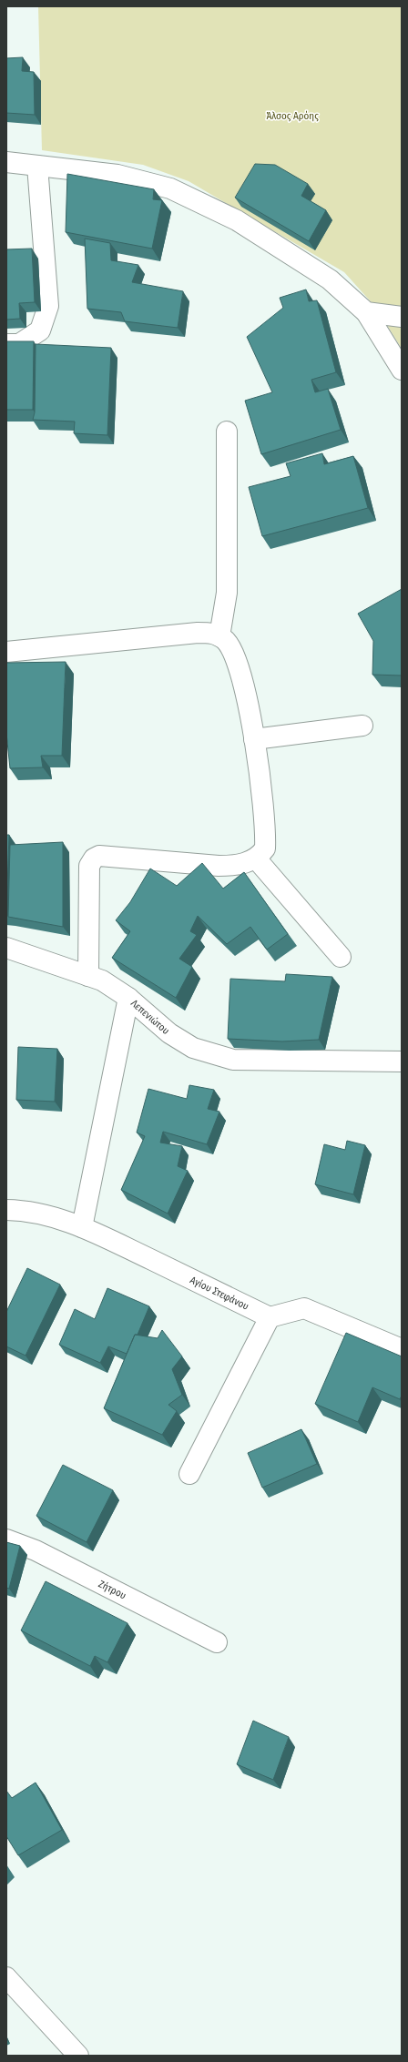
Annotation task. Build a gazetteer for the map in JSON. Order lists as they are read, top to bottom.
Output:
{
  "streets": {
    "street": ["Λεπενιώτου", "Αγίου Στεφάνου", "Ζήτρου"]
  },
  "crossings": [
    ["Λεπενιώτου", "Αγίου Στεφάνου"]
  ],
  "parks": ["Άλσος Αρόης"]
}
